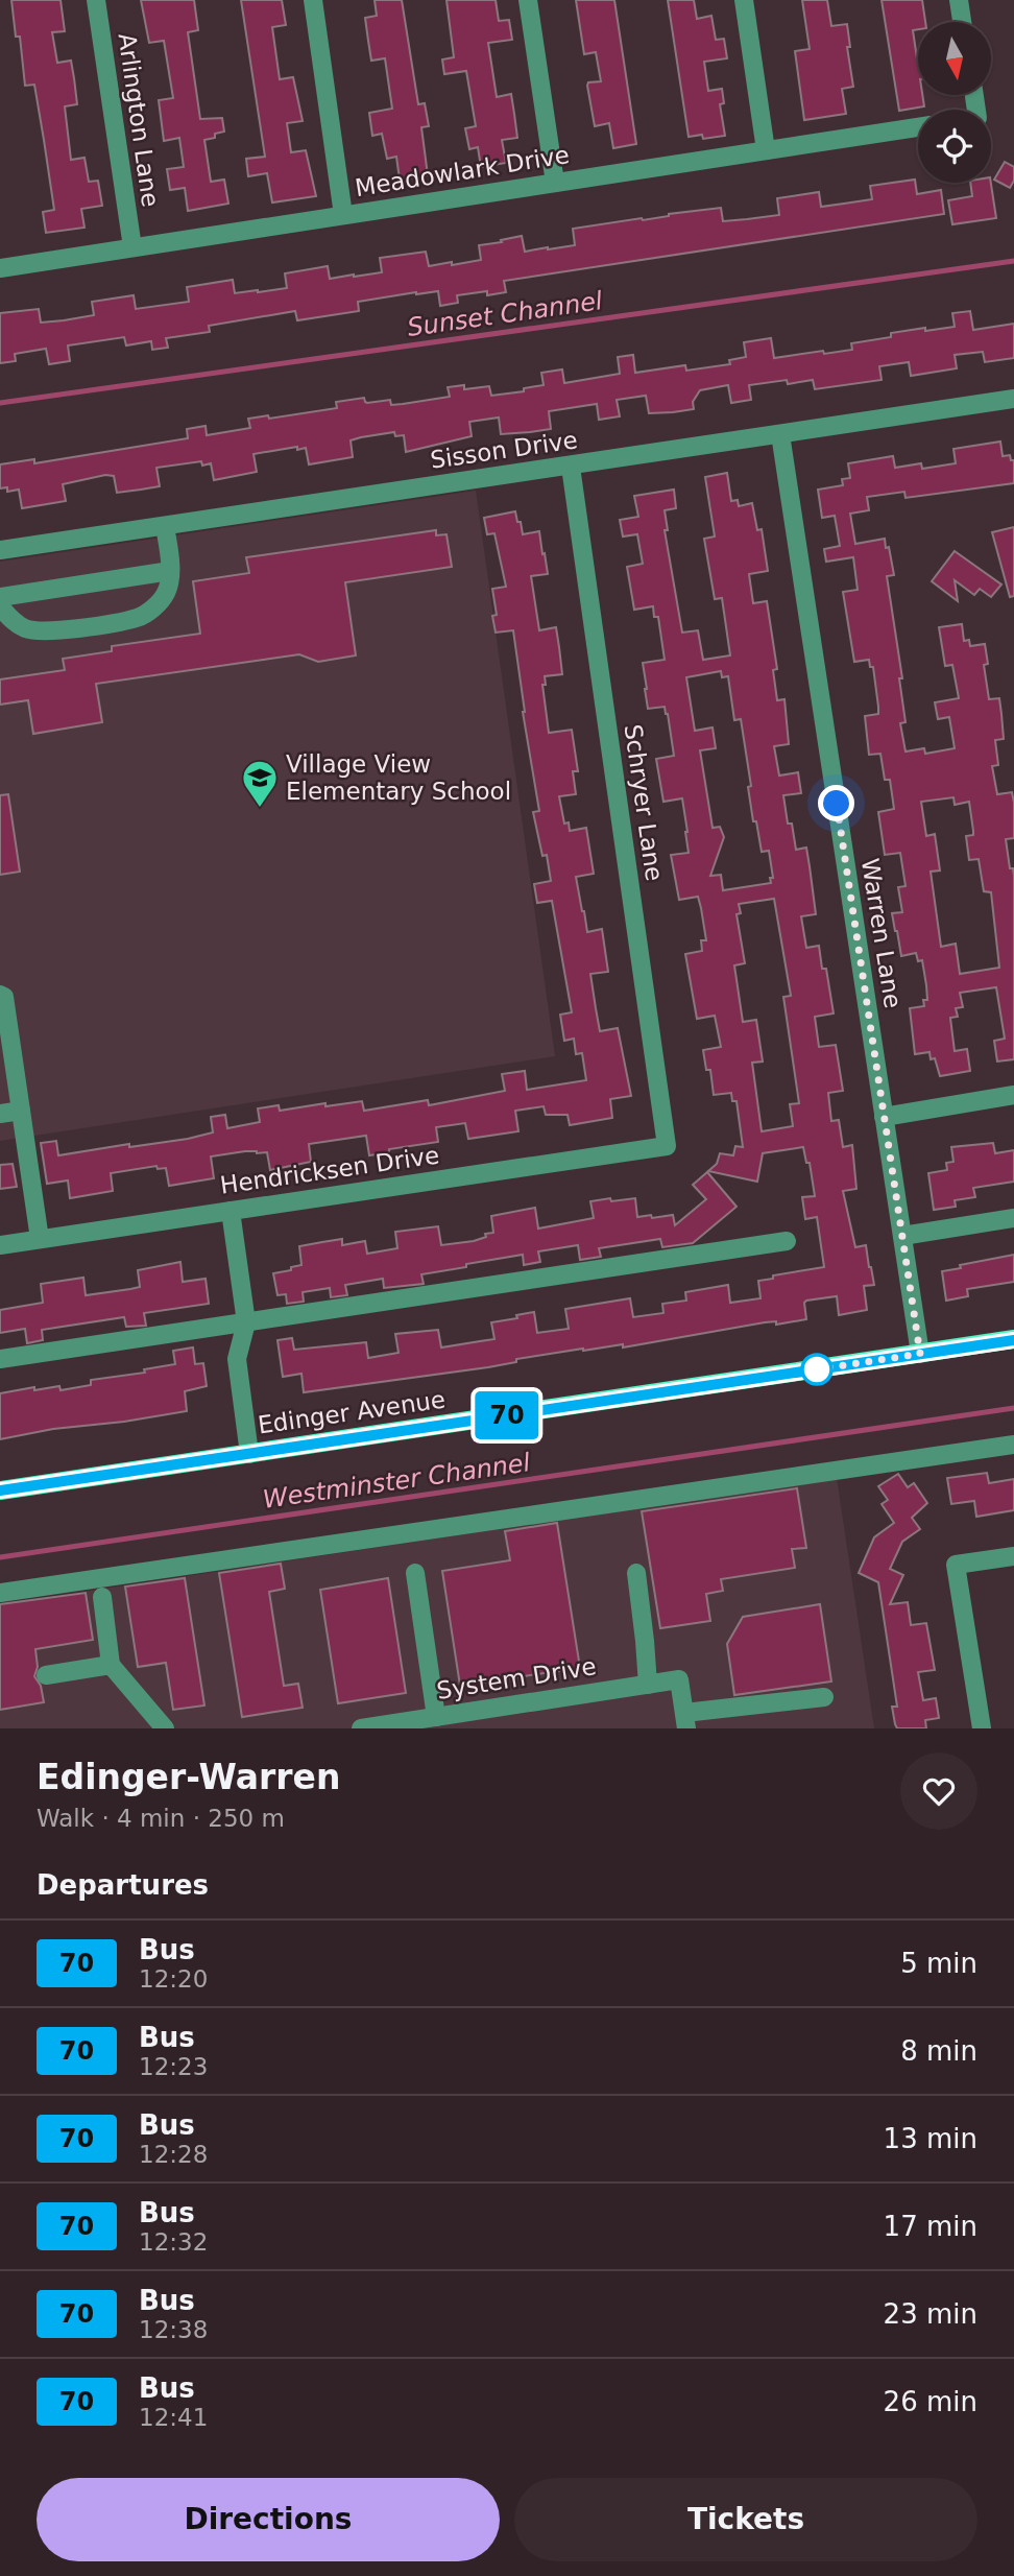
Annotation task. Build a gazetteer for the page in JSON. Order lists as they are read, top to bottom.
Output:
{
  "streets": {
    "main road": ["Edinger Avenue"],
    "street": [
      "Arlington Lane",
      "Meadowlark Drive",
      "Sisson Drive",
      "Schryer Lane",
      "Warren Lane",
      "Hendricksen Drive",
      "System Drive"
    ]
  },
  "crossings": [
    ["Arlington Lane", "Meadowlark Drive"],
    ["Sisson Drive", "Schryer Lane"],
    ["Sisson Drive", "Warren Lane"],
    ["Schryer Lane", "Hendricksen Drive"],
    ["Warren Lane", "Edinger Avenue"]
  ],
  "water": ["Sunset Channel", "Westminster Channel"],
  "places": {
    "school or university": ["Village View Elementary School"]
  },
  "lines": ["bus line 70"],
  "north": "bottom",
  "page": {
    "on_map": "70",
    "heading": [
      ["Edinger-Warren", "Walk · 4 min · 250 m"],
      "Departures"
    ],
    "list": [
      {
        "mark": "70",
        "name": "Bus",
        "note": "12:20",
        "value": "5 min"
      },
      {
        "mark": "70",
        "name": "Bus",
        "note": "12:23",
        "value": "8 min"
      },
      {
        "mark": "70",
        "name": "Bus",
        "note": "12:28",
        "value": "13 min"
      },
      {
        "mark": "70",
        "name": "Bus",
        "note": "12:32",
        "value": "17 min"
      },
      {
        "mark": "70",
        "name": "Bus",
        "note": "12:38",
        "value": "23 min"
      },
      {
        "mark": "70",
        "name": "Bus",
        "note": "12:41",
        "value": "26 min"
      }
    ],
    "buttons": ["Directions", "Tickets"]
  }
}
